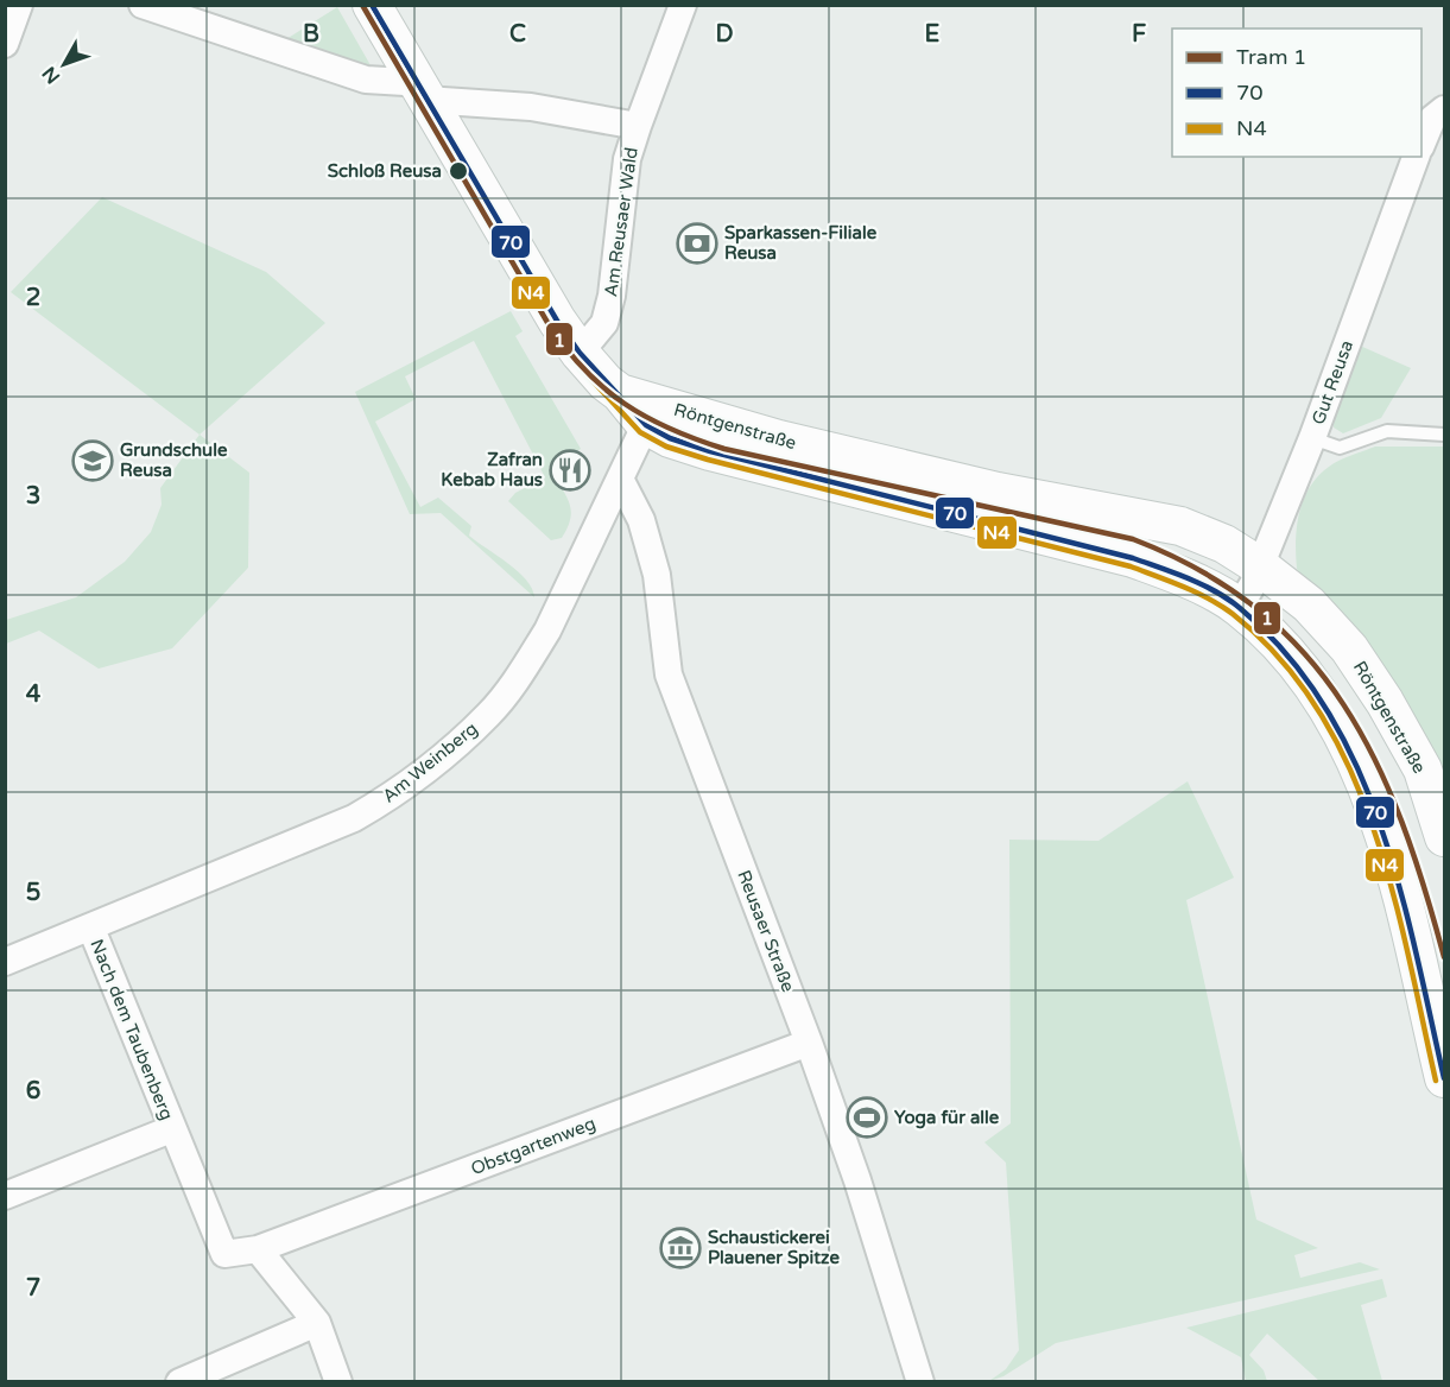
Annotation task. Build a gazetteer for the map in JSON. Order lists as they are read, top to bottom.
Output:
{
  "streets": {
    "street": [
      "Am Reusaer Wald",
      "Gut Reusa",
      "Röntgenstraße",
      "Am Weinberg",
      "Reusaer Straße",
      "Nach dem Taubenberg",
      "Obstgartenweg"
    ]
  },
  "crossings": [
    ["Gut Reusa", "Röntgenstraße"],
    ["Röntgenstraße", "Am Weinberg"],
    ["Am Weinberg", "Reusaer Straße"],
    ["Am Weinberg", "Nach dem Taubenberg"],
    ["Reusaer Straße", "Obstgartenweg"],
    ["Nach dem Taubenberg", "Obstgartenweg"]
  ],
  "places": {
    "other": ["Schloß Reusa"],
    "bank": ["Sparkassen-Filiale Reusa"],
    "school or university": ["Grundschule Reusa"],
    "restaurant": ["Zafran Kebab Haus"],
    "sports": ["Yoga für alle"],
    "museum": ["Schaustickerei Plauener Spitze"]
  },
  "lines": ["tram line 1", "transit line 70", "transit line N4"],
  "legend": ["Tram 1", "70", "N4"],
  "north": "bottom left",
  "grid": {
    "columns": [
      "B",
      "C",
      "D",
      "E",
      "F"
    ],
    "rows": [
      "2",
      "3",
      "4",
      "5",
      "6",
      "7"
    ]
  }
}
